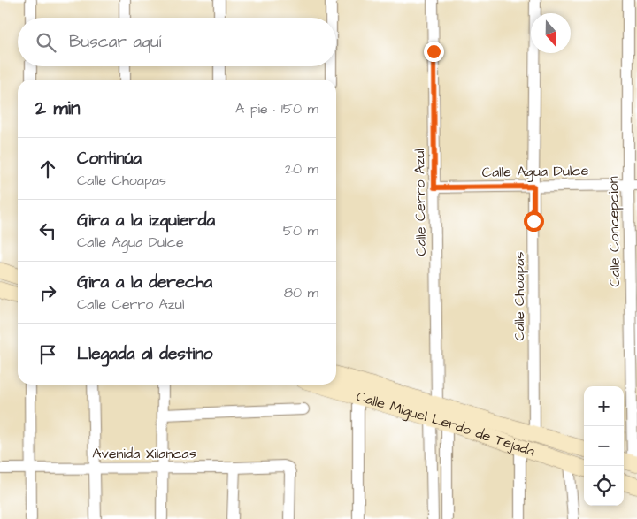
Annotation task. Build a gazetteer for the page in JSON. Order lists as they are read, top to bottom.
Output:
{
  "streets": {
    "street": [
      "Calle Agua Dulce",
      "Calle Cerro Azul",
      "Calle Concepción",
      "Calle Choapas",
      "Calle Miguel Lerdo de Tejada",
      "Avenida Xilancas"
    ]
  },
  "crossings": [
    ["Calle Agua Dulce", "Calle Cerro Azul"],
    ["Calle Agua Dulce", "Calle Concepción"],
    ["Calle Agua Dulce", "Calle Choapas"],
    ["Calle Cerro Azul", "Calle Miguel Lerdo de Tejada"],
    ["Calle Choapas", "Calle Miguel Lerdo de Tejada"]
  ],
  "north": "bottom",
  "page": {
    "search": "Buscar aquí",
    "heading": ["2 min", "A pie · 150 m"],
    "list": [
      ["Continúa", "Calle Choapas", "20 m"],
      ["Gira a la izquierda", "Calle Agua Dulce", "50 m"],
      ["Gira a la derecha", "Calle Cerro Azul", "80 m"],
      "Llegada al destino"
    ],
    "map_buttons": ["+", "−"]
  }
}
